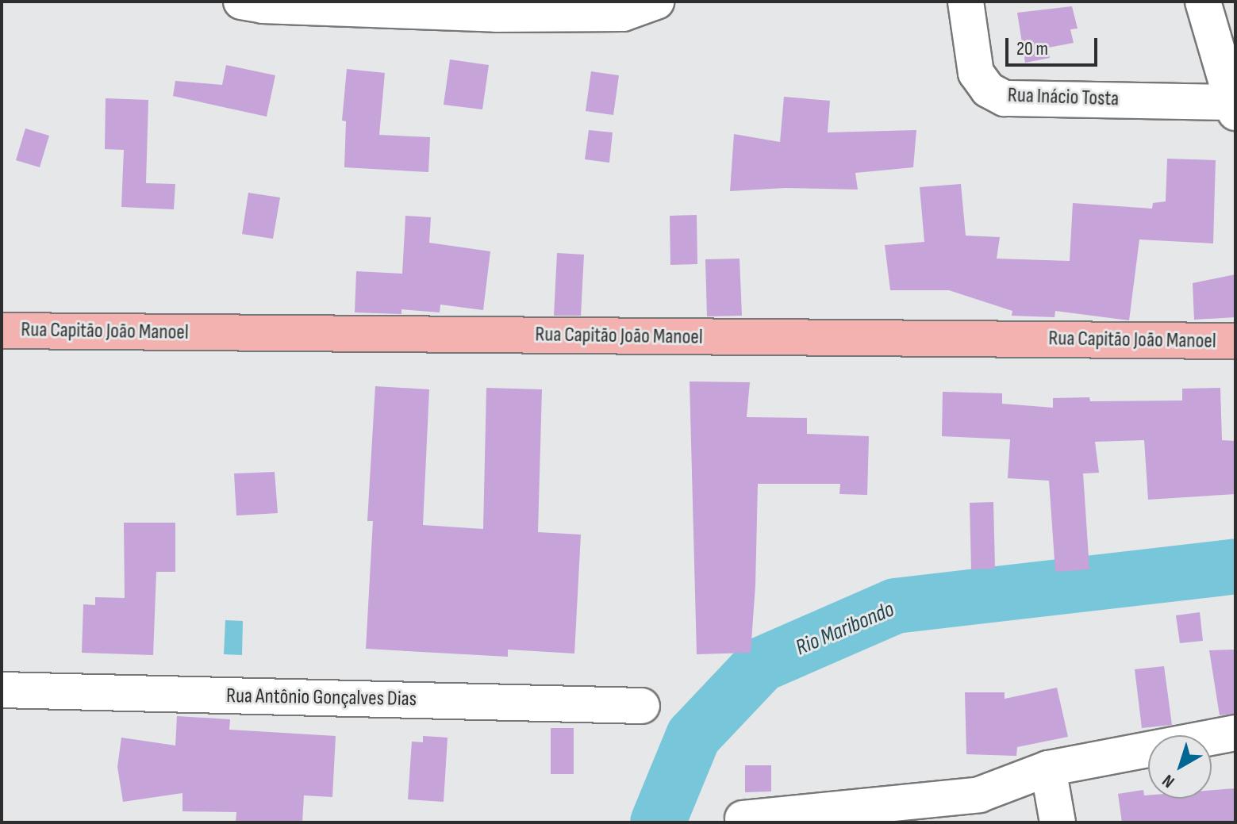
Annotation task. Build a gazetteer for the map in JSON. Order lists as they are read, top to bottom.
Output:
{
  "streets": {
    "main road": ["Rua Capitão João Manoel"],
    "street": ["Rua Inácio Tosta", "Rua Antônio Gonçalves Dias"]
  },
  "water": ["Rio Maribondo"],
  "scale_bar": "20 m",
  "north": "bottom left"
}
